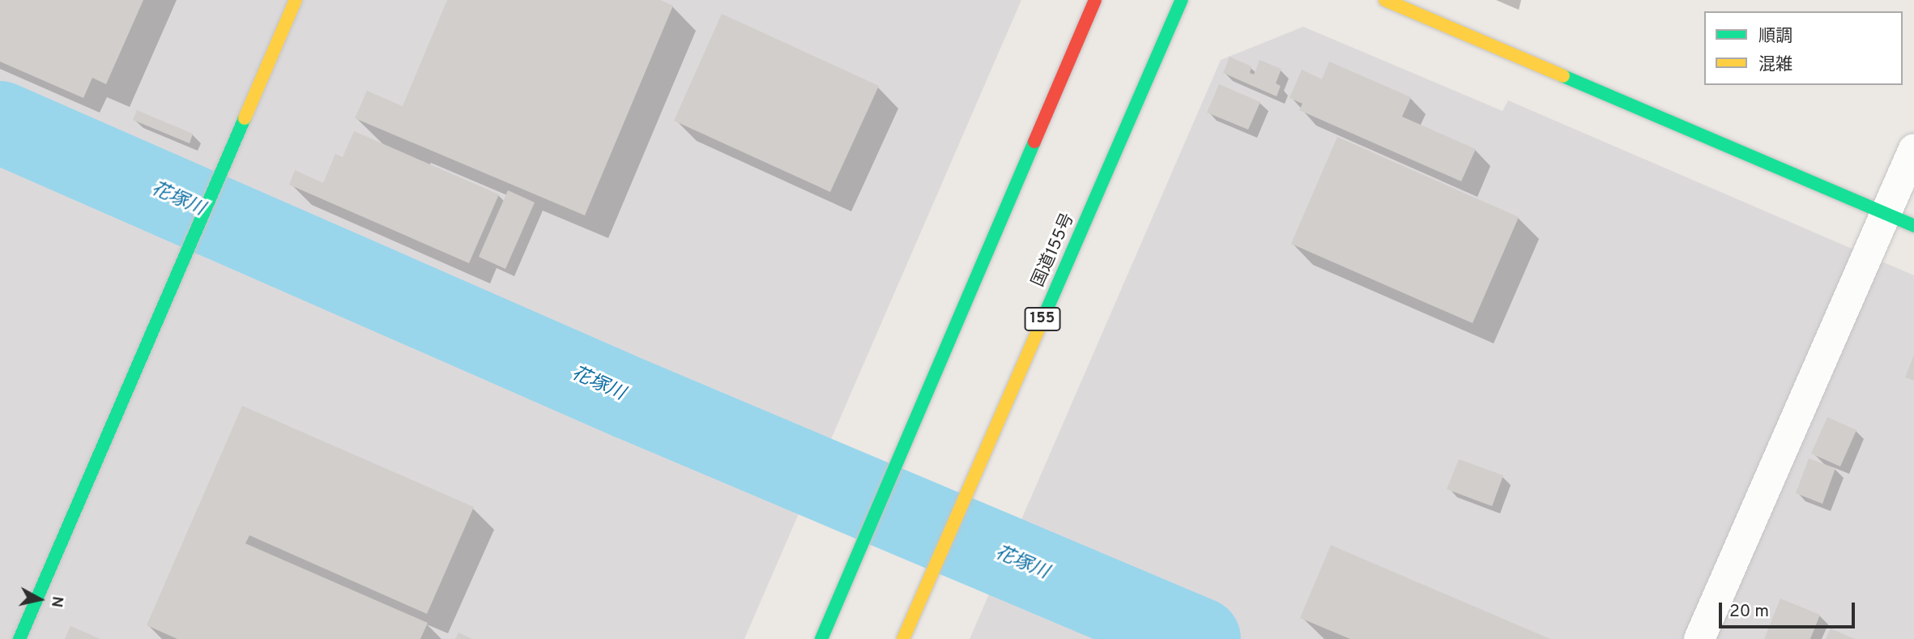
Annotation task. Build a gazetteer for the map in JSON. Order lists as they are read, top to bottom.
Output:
{
  "streets": {
    "main road": ["国道155号", "155"]
  },
  "water": ["花塚川"],
  "legend": ["順調", "混雑"],
  "scale_bar": "20 m",
  "north": "right"
}
